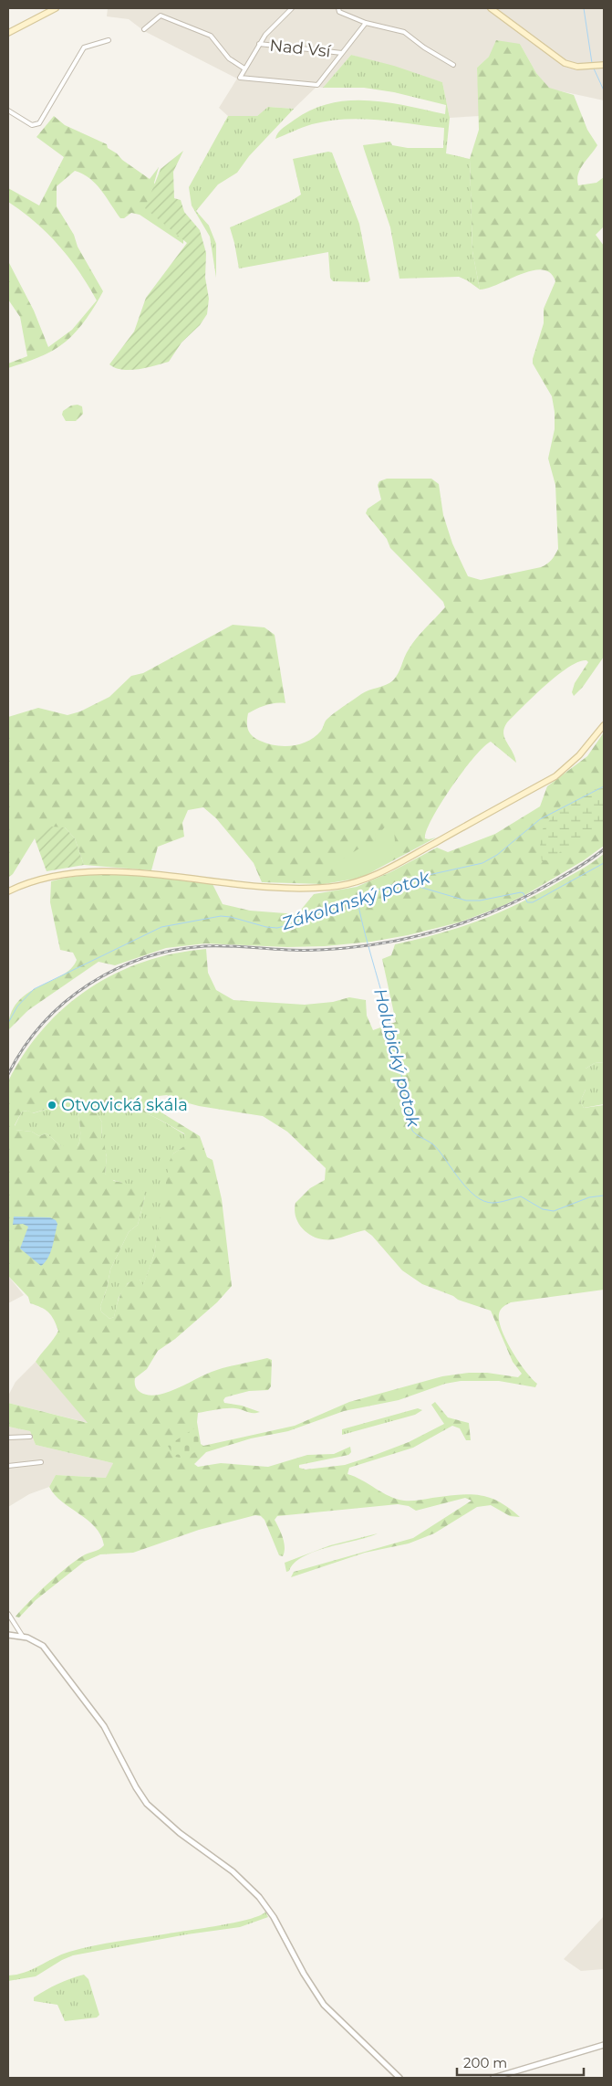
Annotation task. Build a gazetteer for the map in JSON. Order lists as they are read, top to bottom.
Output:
{
  "streets": {
    "street": ["Nad Vsí"]
  },
  "water": ["Zákolanský potok", "Holubický potok"],
  "places": ["Otvovická skála"],
  "scale_bar": "200 m"
}
